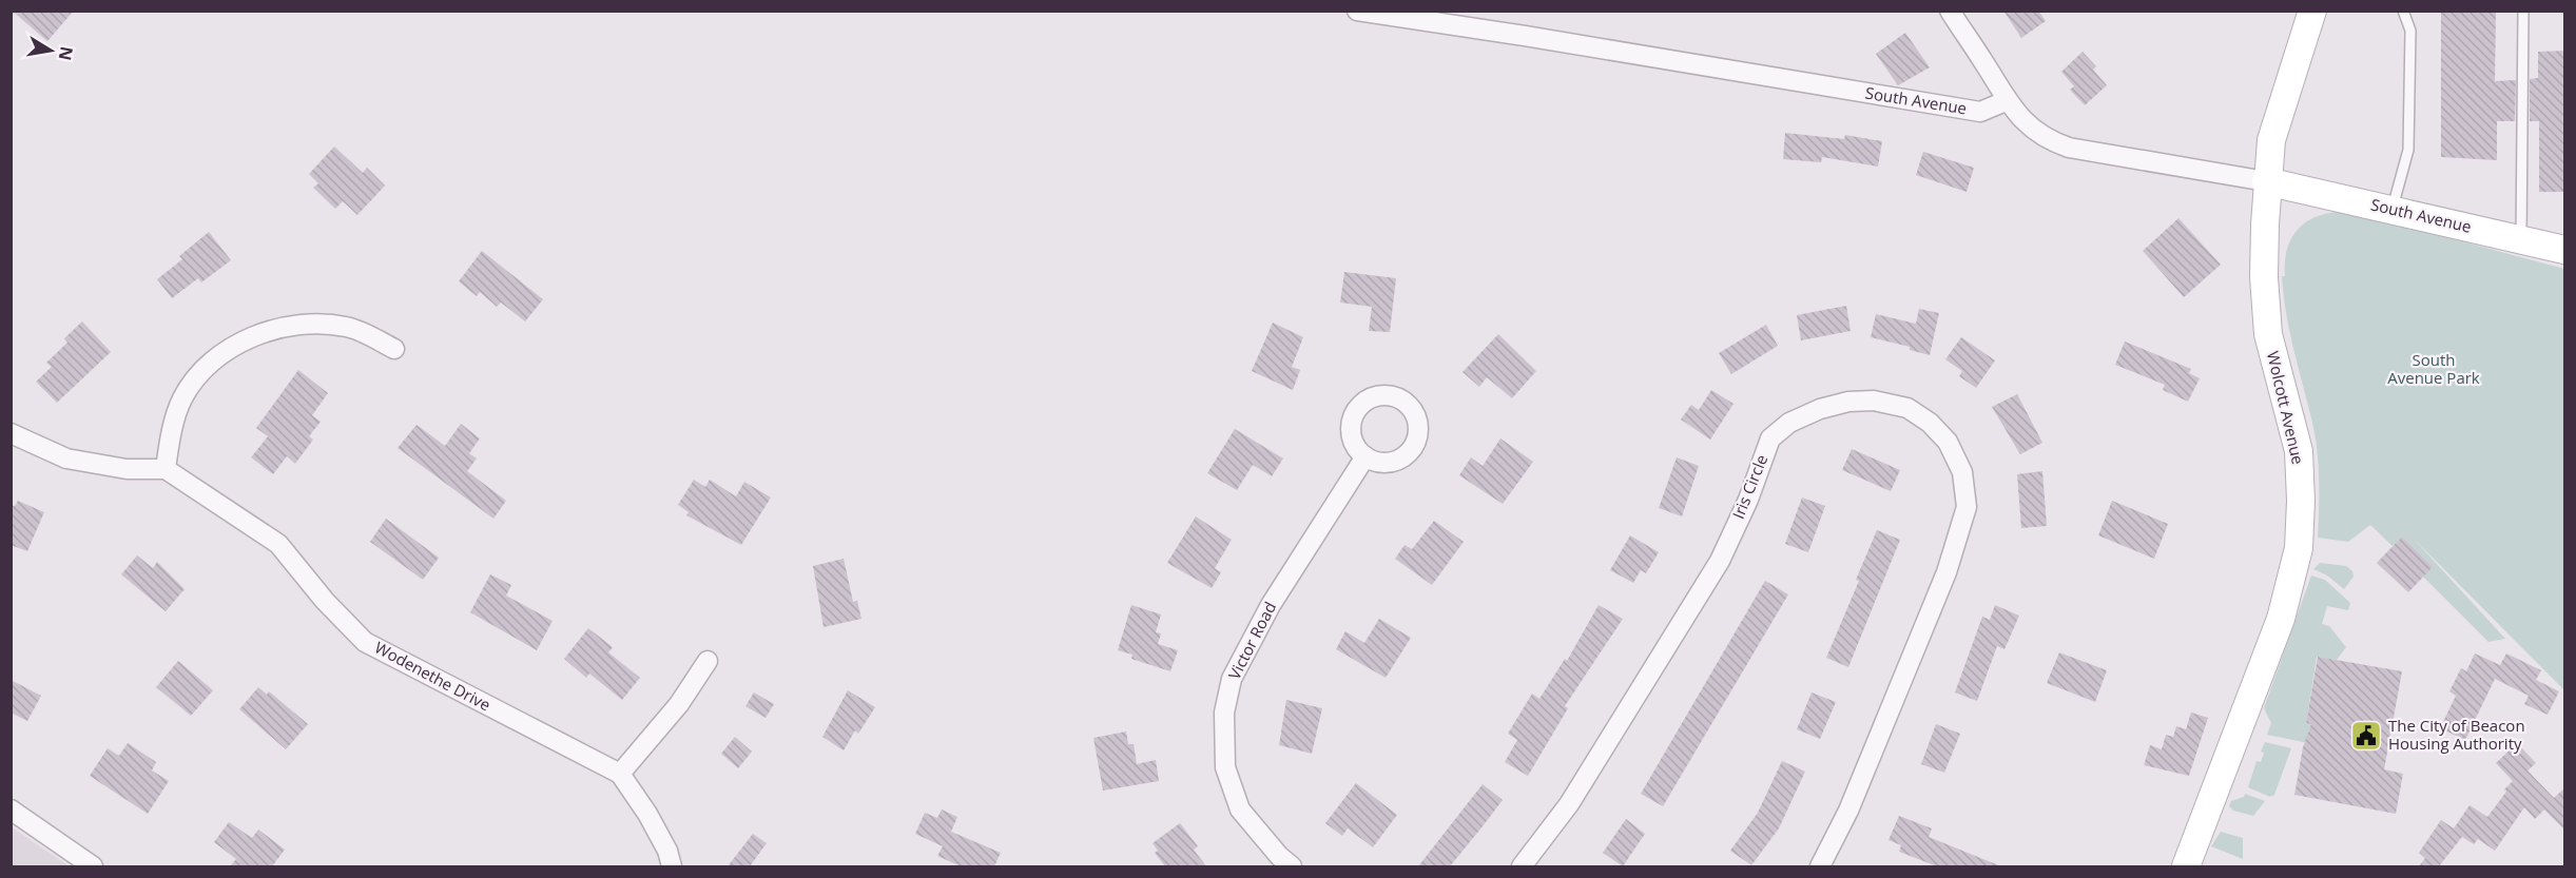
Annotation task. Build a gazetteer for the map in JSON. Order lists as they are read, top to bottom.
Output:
{
  "streets": {
    "main road": ["South Avenue", "Wolcott Avenue"],
    "street": ["Iris Circle", "Victor Road", "Wodenethe Drive"]
  },
  "crossings": [
    ["South Avenue", "Wolcott Avenue"]
  ],
  "parks": ["South Avenue Park"],
  "places": {
    "public building": ["The City of Beacon Housing Authority"]
  },
  "north": "right"
}
